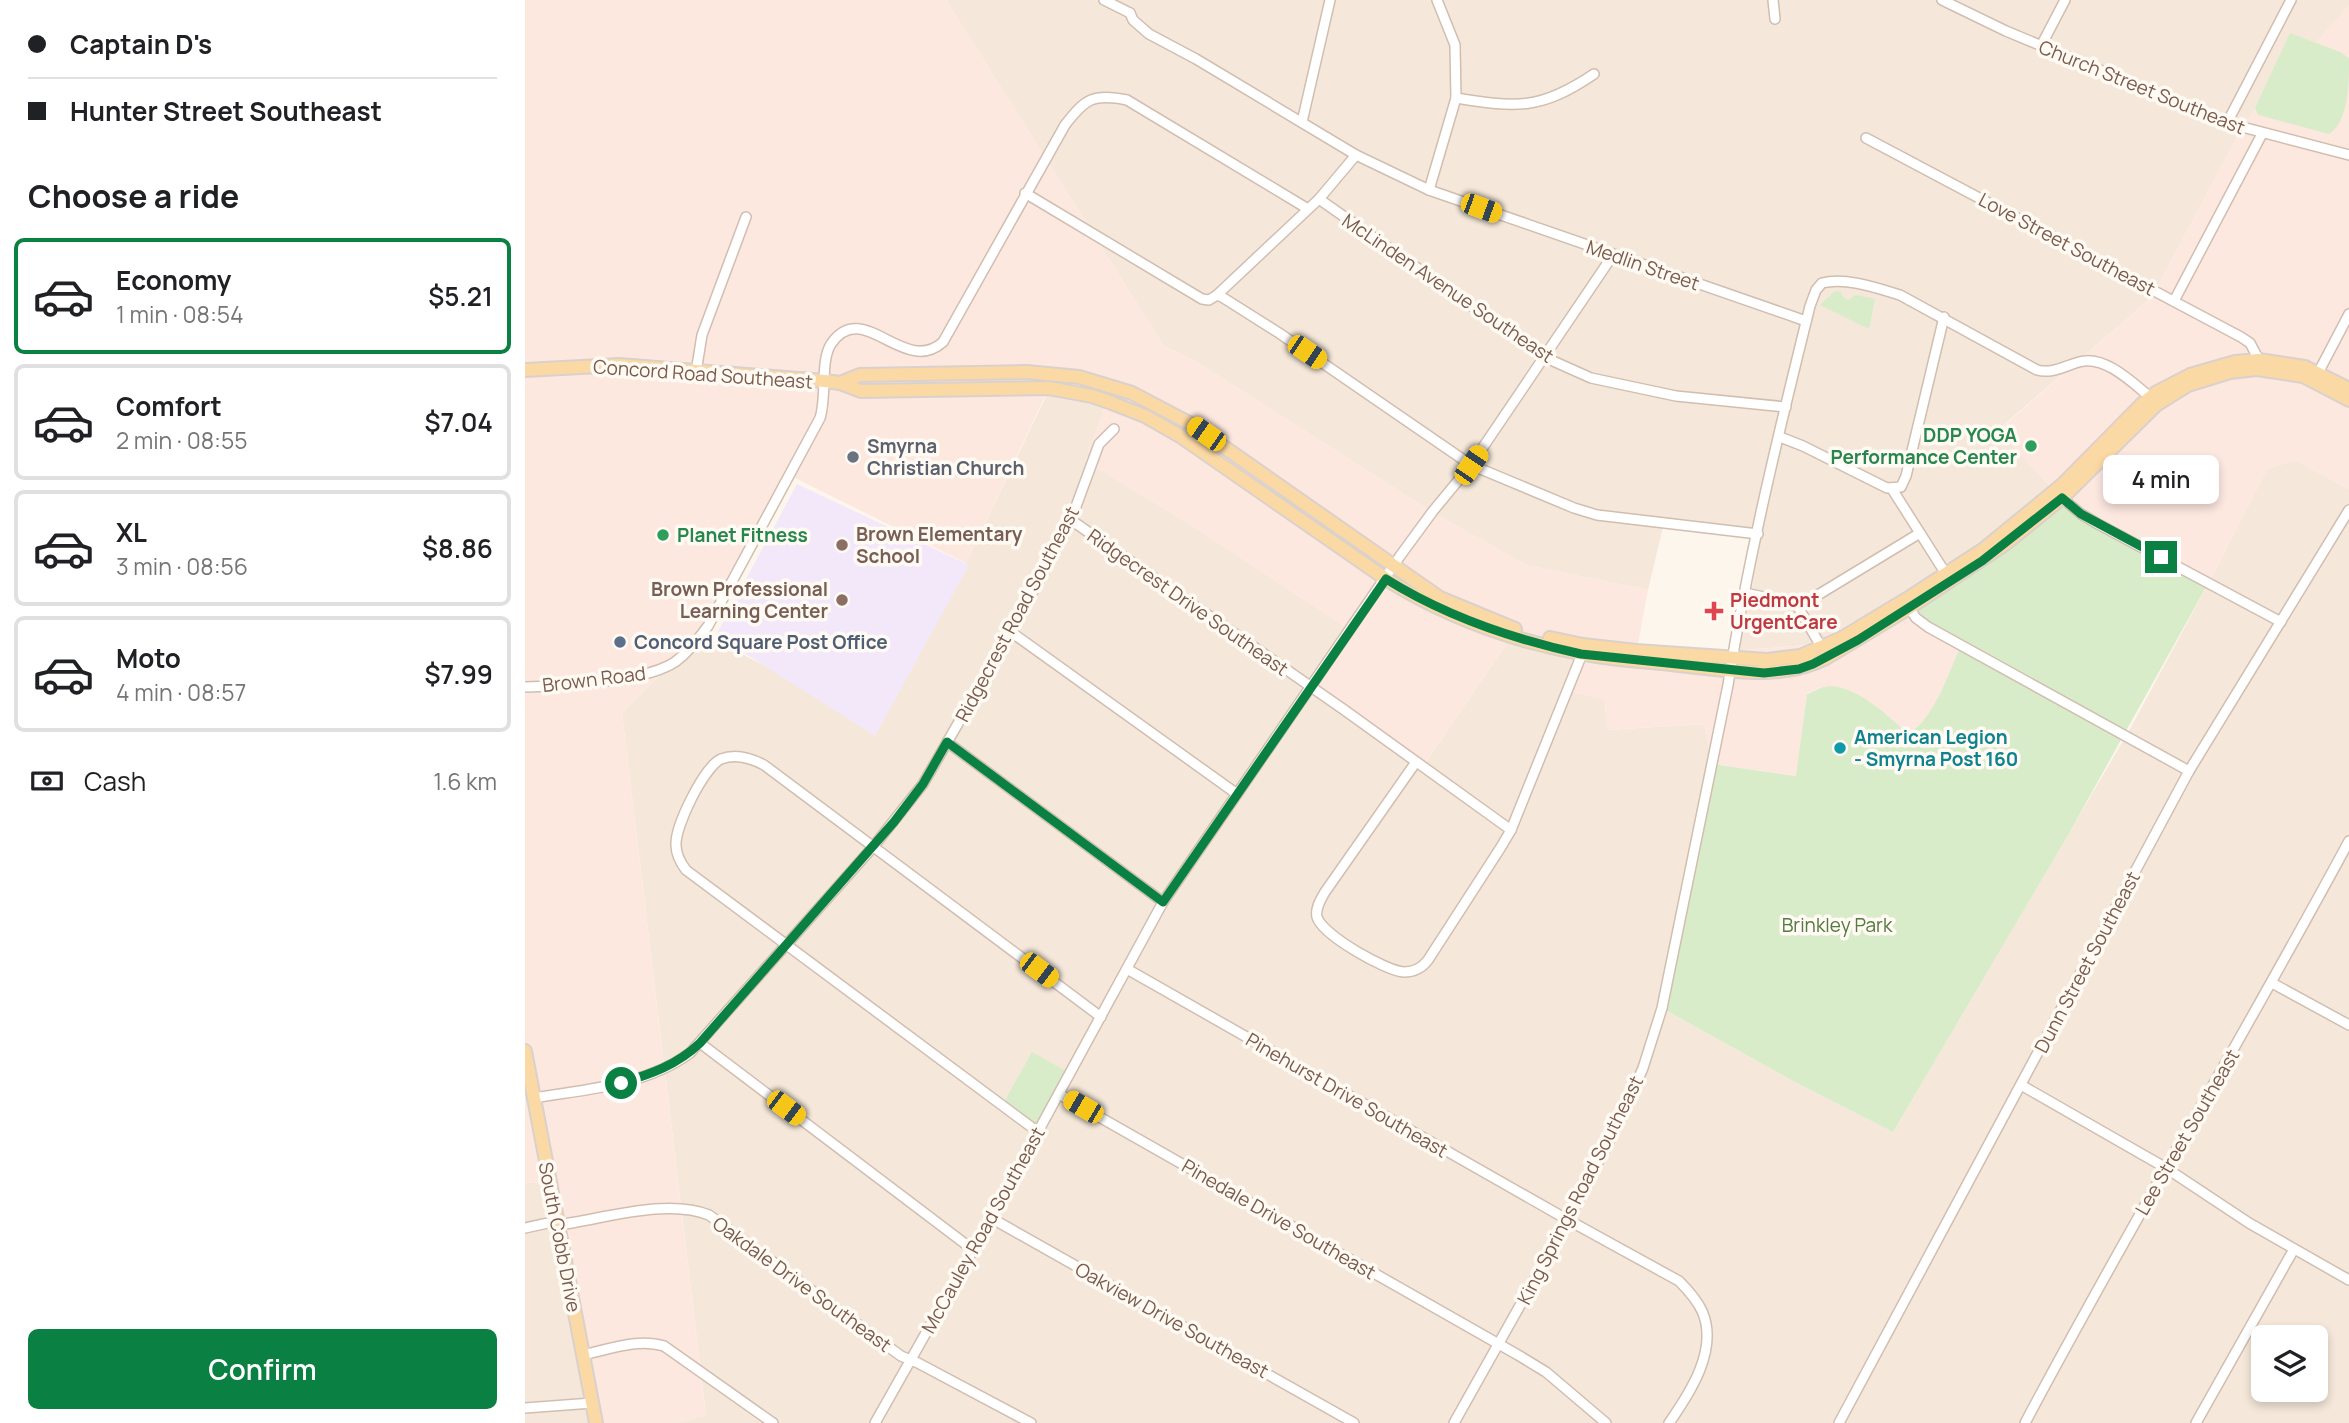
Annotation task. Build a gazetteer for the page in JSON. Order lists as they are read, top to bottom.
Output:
{
  "streets": {
    "main road": ["Concord Road Southeast", "South Cobb Drive"],
    "street": [
      "Church Street Southeast",
      "Love Street Southeast",
      "Medlin Street",
      "McLinden Avenue Southeast",
      "Ridgecrest Drive Southeast",
      "Ridgecrest Road Southeast",
      "Brown Road",
      "Dunn Street Southeast",
      "Pinehurst Drive Southeast",
      "Lee Street Southeast",
      "King Springs Road Southeast",
      "Pinedale Drive Southeast",
      "McCauley Road Southeast",
      "Oakdale Drive Southeast",
      "Oakview Drive Southeast"
    ]
  },
  "crossings": [
    ["Love Street Southeast", "Concord Road Southeast"],
    ["Medlin Street", "King Springs Road Southeast"],
    ["Medlin Street", "McCauley Road Southeast"],
    ["McLinden Avenue Southeast", "King Springs Road Southeast"],
    ["McLinden Avenue Southeast", "McCauley Road Southeast"],
    ["Concord Road Southeast", "Brown Road"],
    ["Concord Road Southeast", "King Springs Road Southeast"],
    ["Concord Road Southeast", "McCauley Road Southeast"],
    ["Ridgecrest Drive Southeast", "Ridgecrest Road Southeast"],
    ["Ridgecrest Drive Southeast", "McCauley Road Southeast"],
    ["Ridgecrest Road Southeast", "South Cobb Drive"],
    ["Pinehurst Drive Southeast", "King Springs Road Southeast"],
    ["Pinehurst Drive Southeast", "McCauley Road Southeast"],
    ["King Springs Road Southeast", "Pinedale Drive Southeast"],
    ["Pinedale Drive Southeast", "McCauley Road Southeast"],
    ["McCauley Road Southeast", "Oakdale Drive Southeast"],
    ["McCauley Road Southeast", "Oakview Drive Southeast"],
    ["South Cobb Drive", "Oakdale Drive Southeast"]
  ],
  "parks": ["Brinkley Park"],
  "places": {
    "other": [
      "DDP YOGA Performance Center",
      "Smyrna Christian Church",
      "Planet Fitness",
      "Brown Elementary School",
      "Brown Professional Learning Center",
      "Concord Square Post Office",
      "American Legion - Smyrna Post 160"
    ],
    "health": ["Piedmont UrgentCare"]
  },
  "page": {
    "banner": ["Captain D's", "Hunter Street Southeast"],
    "heading": "Choose a ride",
    "list": [
      {
        "name": "Economy",
        "note": "1 min · 08:54",
        "value": "$5.21"
      },
      {
        "name": "Comfort",
        "note": "2 min · 08:55",
        "value": "$7.04"
      },
      {
        "name": "XL",
        "note": "3 min · 08:56",
        "value": "$8.86"
      },
      {
        "name": "Moto",
        "note": "4 min · 08:57",
        "value": "$7.99"
      }
    ],
    "bubble": "4 min",
    "pay": ["Cash", "1.6 km"],
    "buttons": "Confirm"
  }
}
